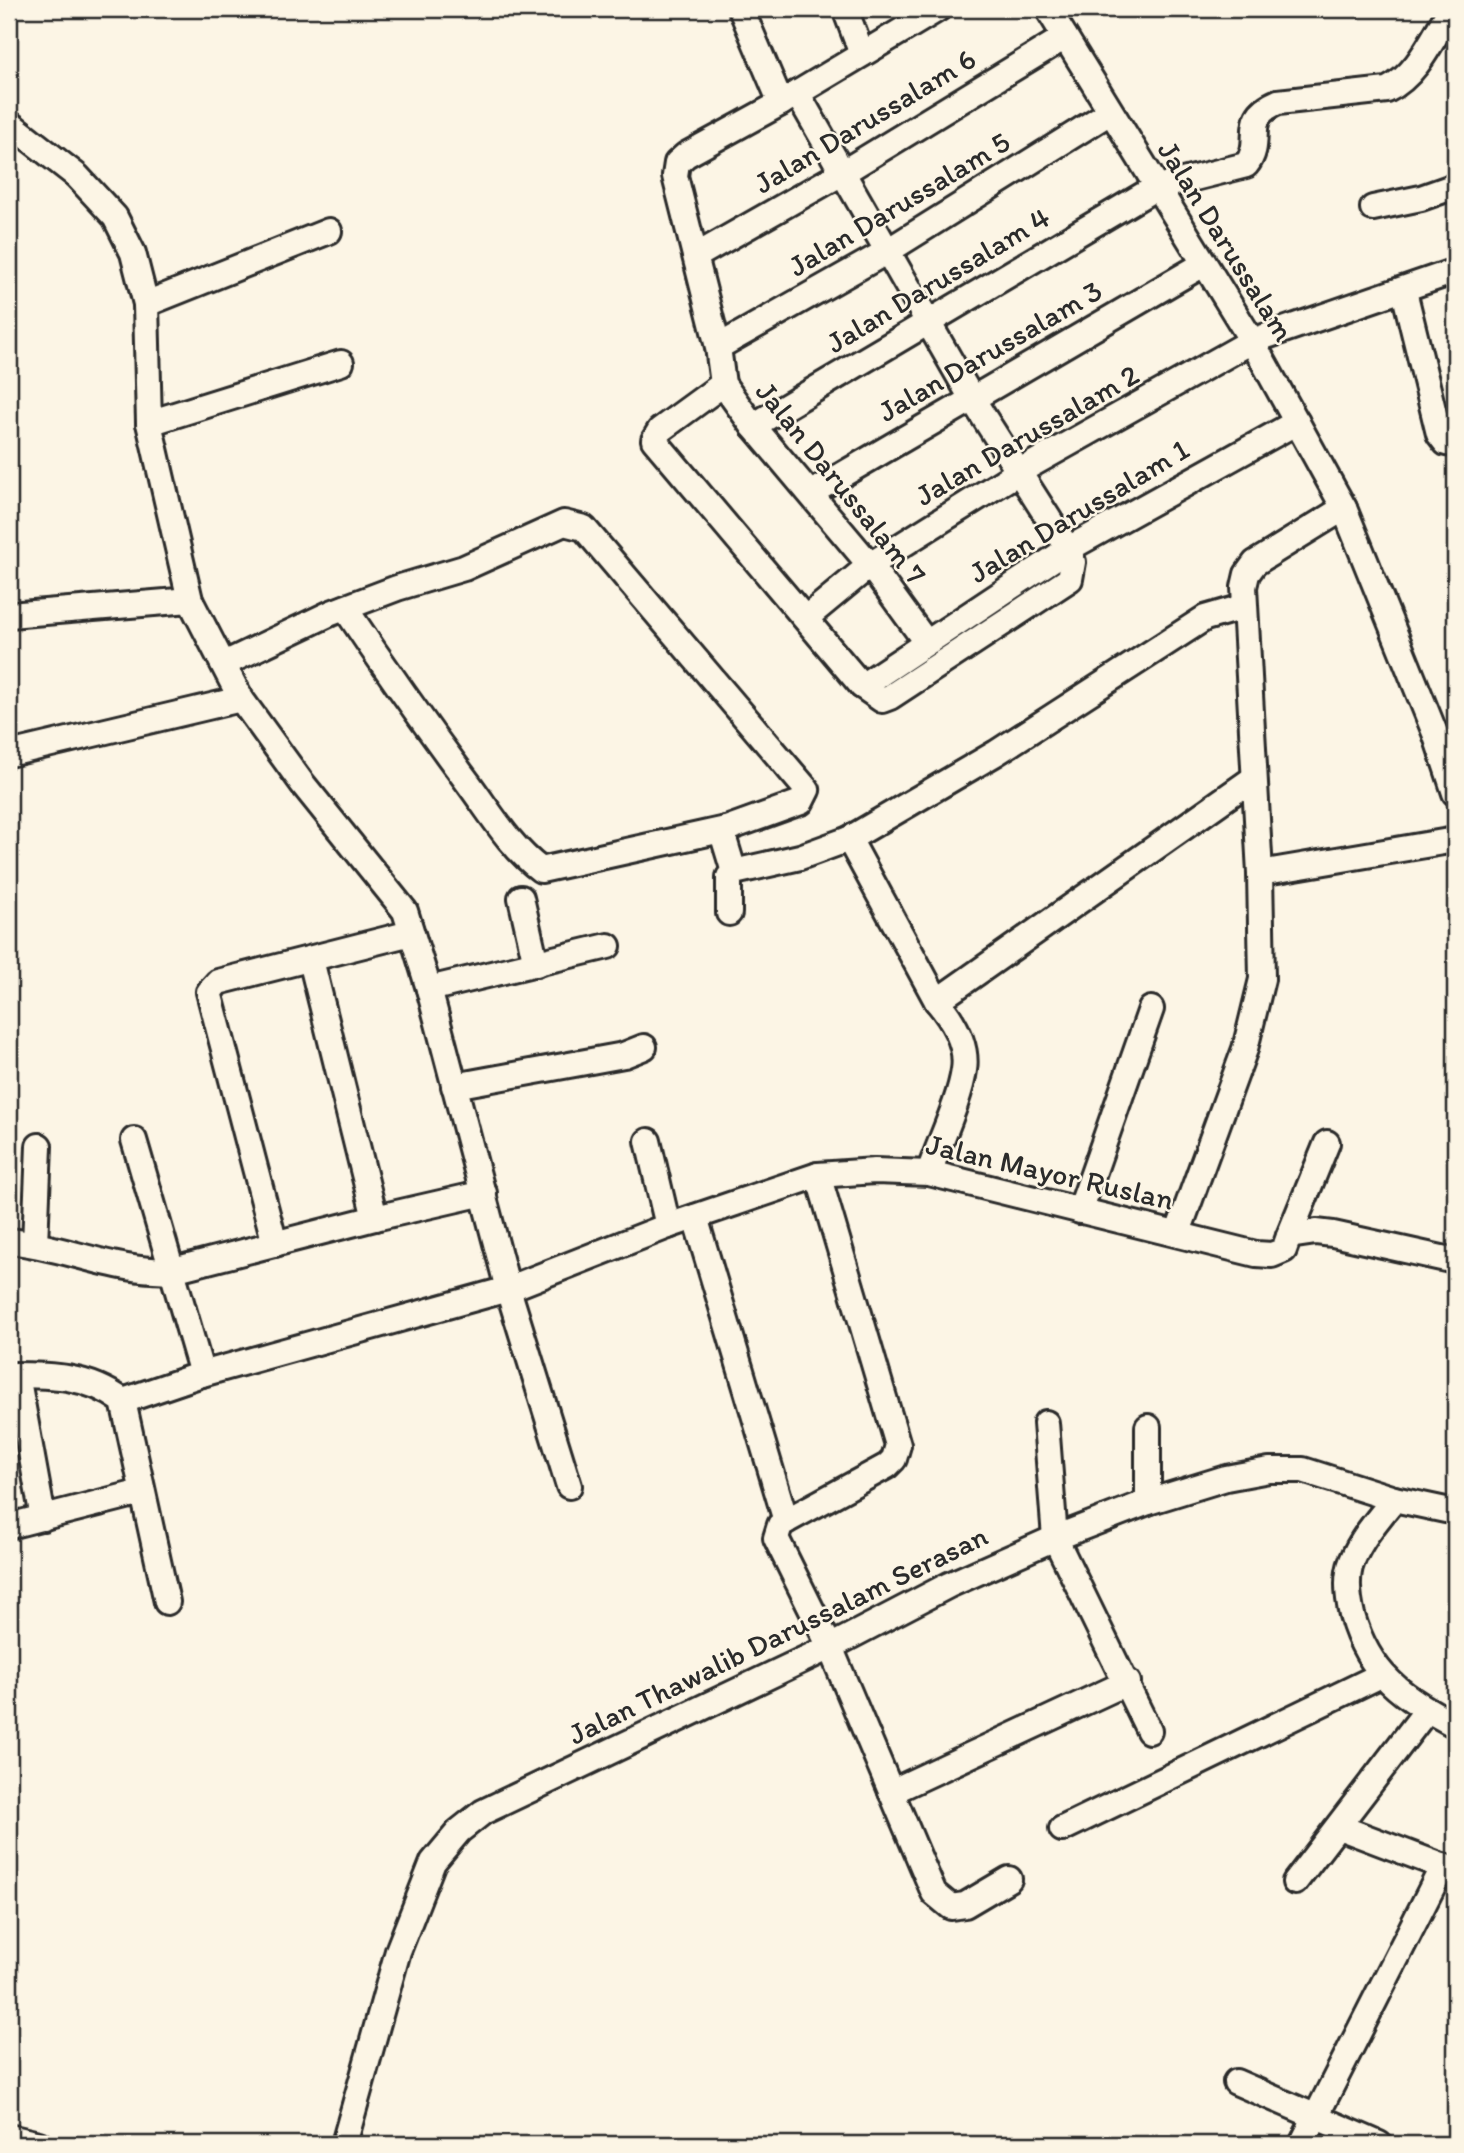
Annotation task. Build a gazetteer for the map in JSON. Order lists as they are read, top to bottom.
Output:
{
  "streets": {
    "street": [
      "Jalan Darussalam 6",
      "Jalan Darussalam 5",
      "Jalan Darussalam",
      "Jalan Darussalam 4",
      "Jalan Darussalam 3",
      "Jalan Darussalam 2",
      "Jalan Darussalam 7",
      "Jalan Darussalam 1",
      "Jalan Mayor Ruslan",
      "Jalan Thawalib Darussalam Serasan"
    ]
  },
  "crossings": [
    ["Jalan Darussalam 6", "Jalan Darussalam"],
    ["Jalan Darussalam 6", "Jalan Darussalam 7"],
    ["Jalan Darussalam 5", "Jalan Darussalam"],
    ["Jalan Darussalam 5", "Jalan Darussalam 7"],
    ["Jalan Darussalam", "Jalan Darussalam 4"],
    ["Jalan Darussalam", "Jalan Darussalam 3"],
    ["Jalan Darussalam", "Jalan Darussalam 2"],
    ["Jalan Darussalam", "Jalan Darussalam 1"],
    ["Jalan Darussalam 4", "Jalan Darussalam 7"],
    ["Jalan Darussalam 3", "Jalan Darussalam 7"],
    ["Jalan Darussalam 2", "Jalan Darussalam 7"],
    ["Jalan Darussalam 7", "Jalan Darussalam 1"]
  ]
}
